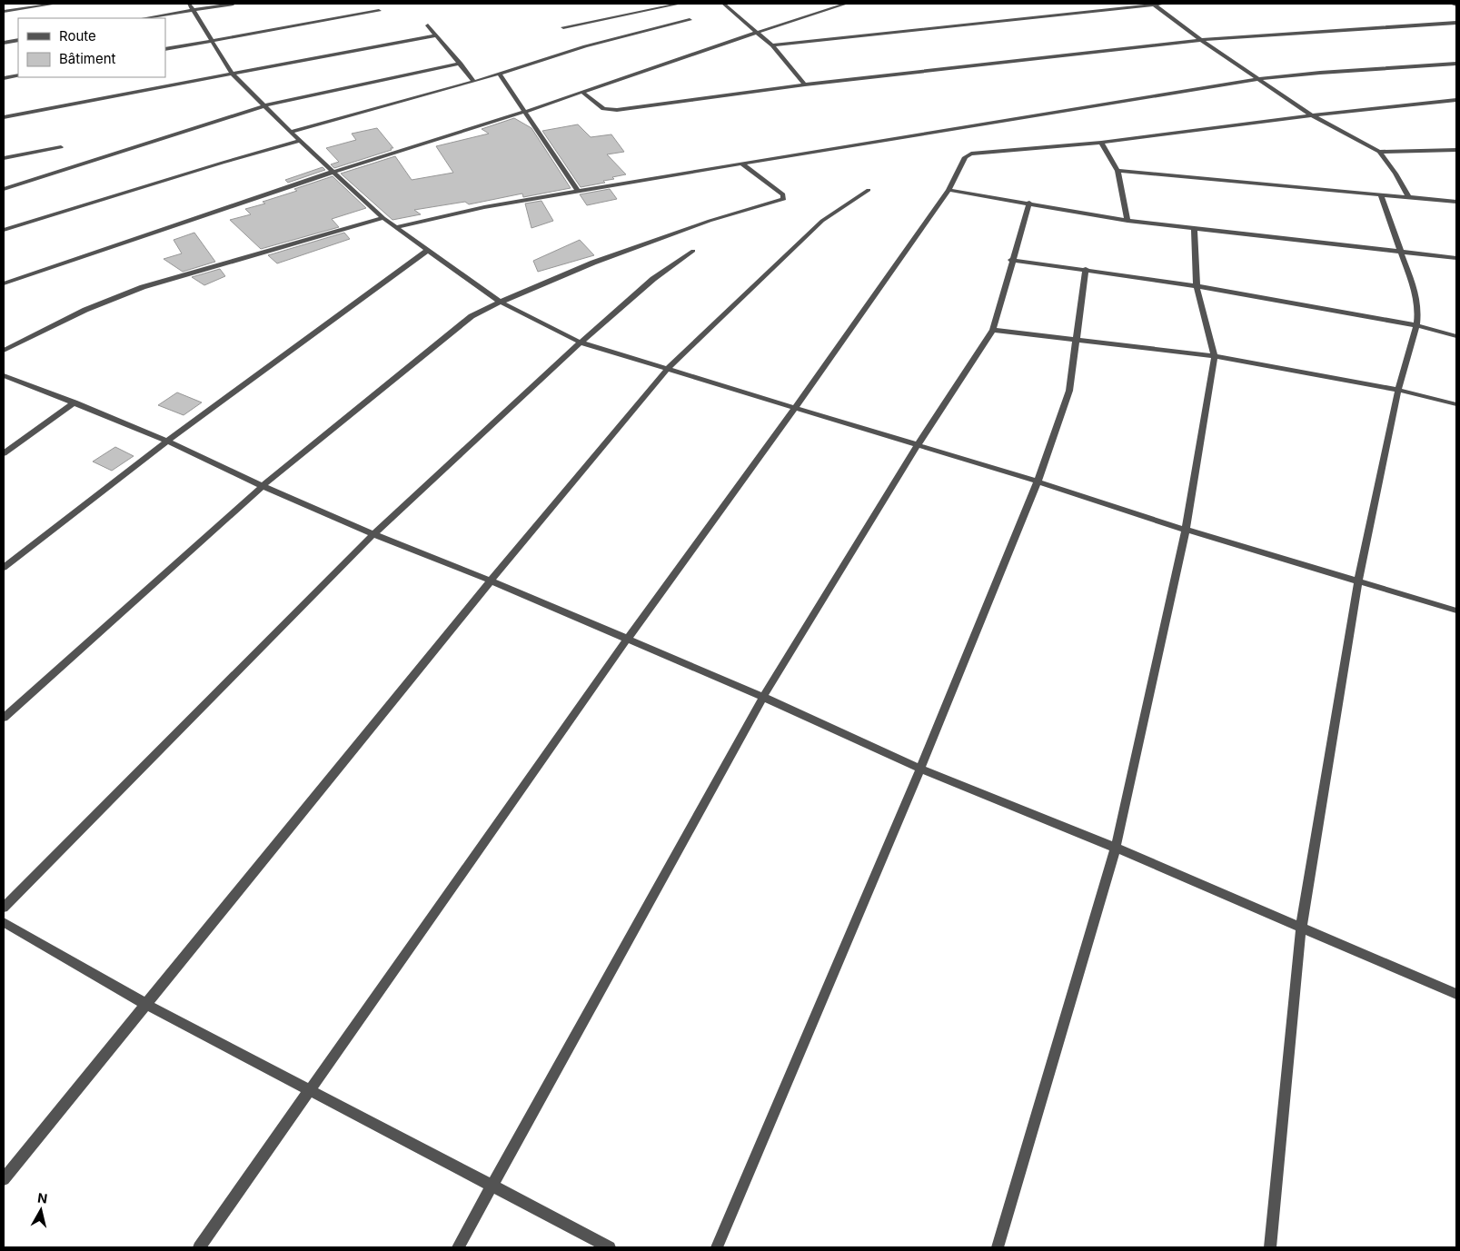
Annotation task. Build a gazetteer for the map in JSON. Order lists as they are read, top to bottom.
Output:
{
  "legend": ["Route", "Bâtiment"],
  "north": "top"
}
